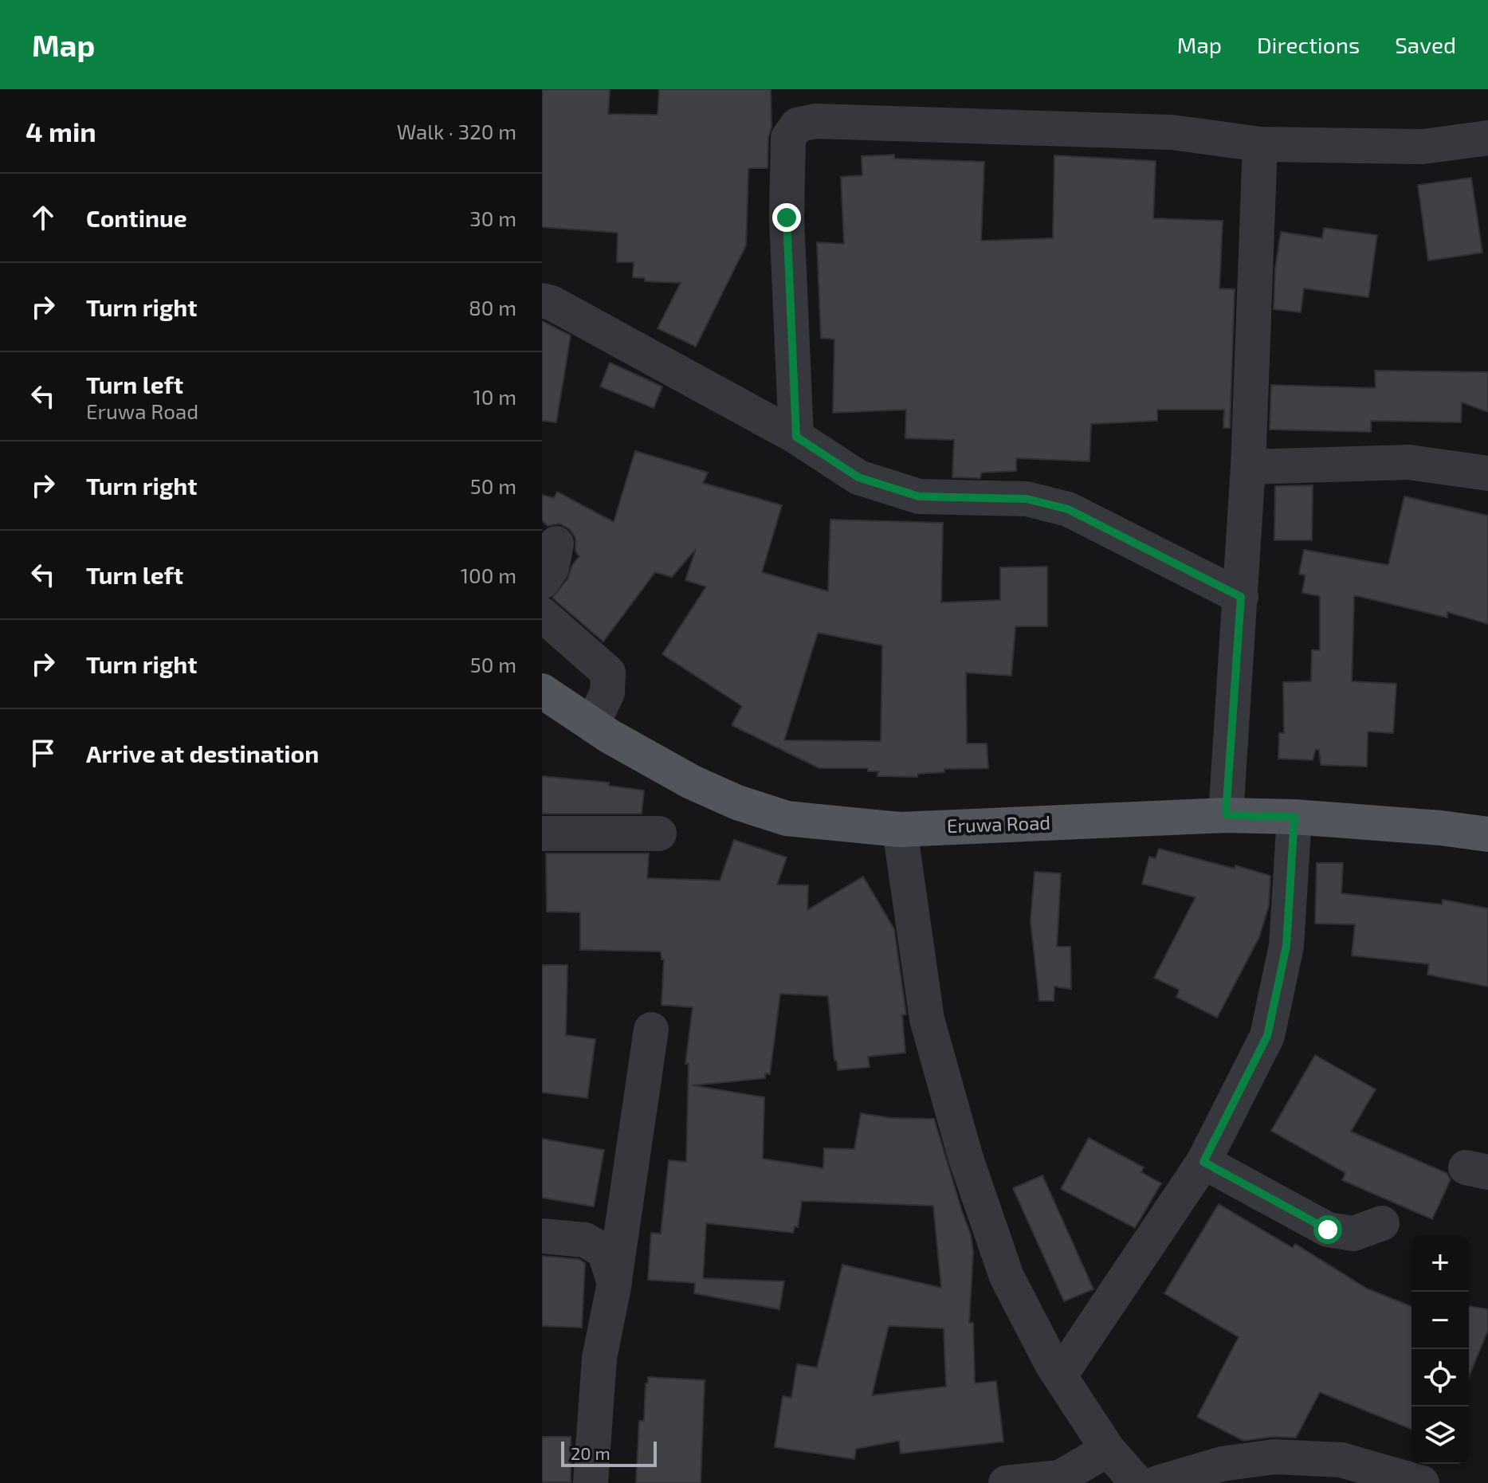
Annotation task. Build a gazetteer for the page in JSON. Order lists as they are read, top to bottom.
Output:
{
  "streets": {
    "main road": ["Eruwa Road"]
  },
  "scale_bar": "20 m",
  "page": {
    "header": "Map",
    "nav": ["Map", "Directions", "Saved"],
    "heading": ["4 min", "Walk · 320 m"],
    "list": [
      ["Continue", "30 m"],
      ["Turn right", "80 m"],
      ["Turn left", "Eruwa Road", "10 m"],
      ["Turn right", "50 m"],
      ["Turn left", "100 m"],
      ["Turn right", "50 m"],
      "Arrive at destination"
    ],
    "map_buttons": ["+", "−"],
    "scale": "20 m"
  }
}
